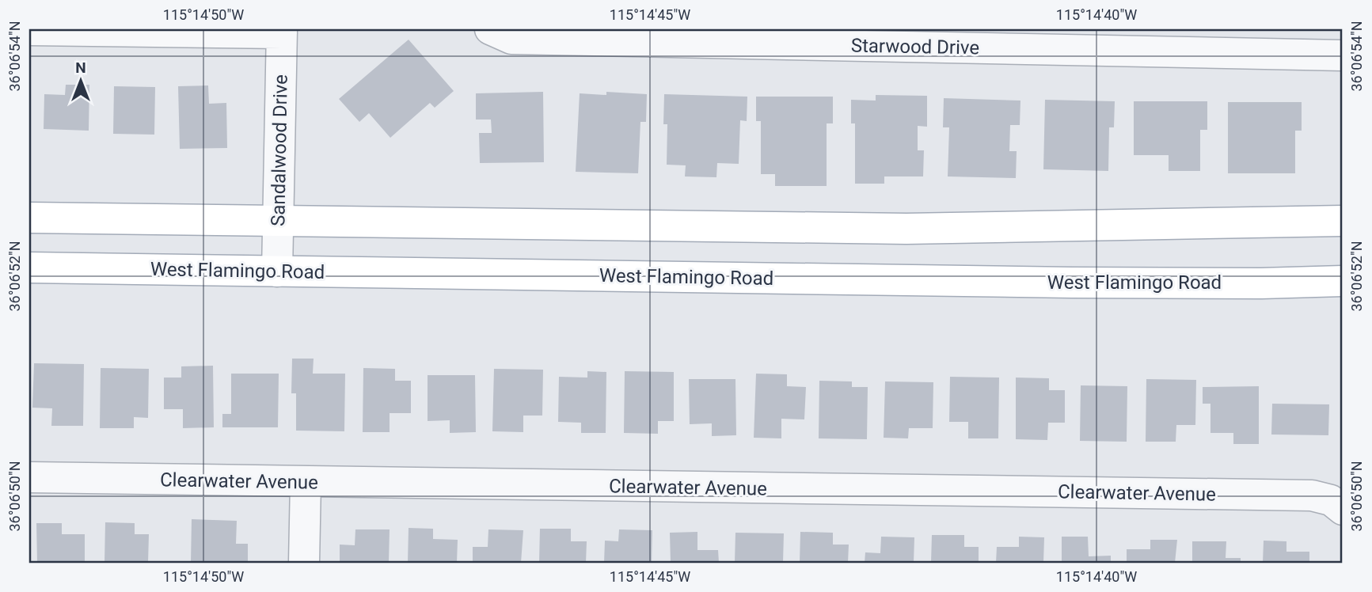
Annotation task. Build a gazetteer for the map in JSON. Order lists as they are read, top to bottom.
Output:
{
  "streets": {
    "main road": ["West Flamingo Road"],
    "street": ["Starwood Drive", "Sandalwood Drive", "Clearwater Avenue"]
  },
  "crossings": [
    ["Sandalwood Drive", "West Flamingo Road"]
  ],
  "north": "top",
  "coordinates": [
    "115°14'50\"W",
    "115°14'45\"W",
    "115°14'40\"W",
    "36°06'54\"N",
    "36°06'52\"N",
    "36°06'50\"N"
  ]
}
